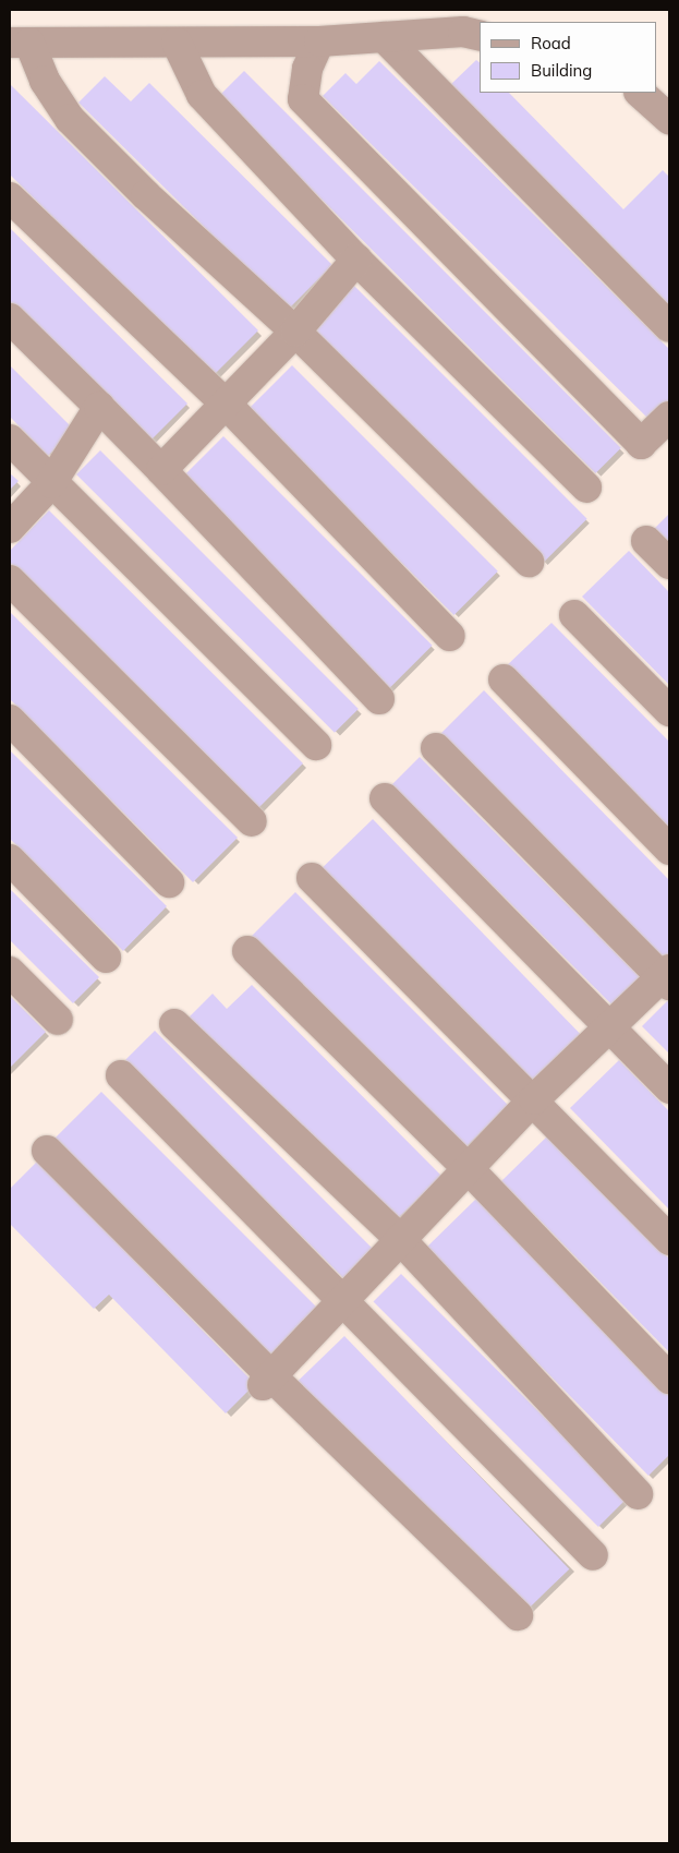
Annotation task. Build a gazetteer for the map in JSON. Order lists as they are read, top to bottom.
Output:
{
  "legend": ["Road", "Building"]
}
